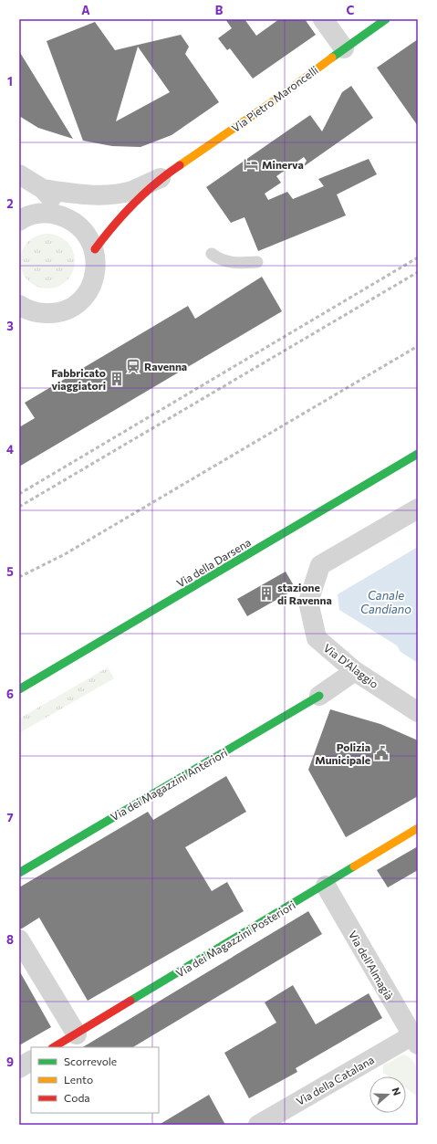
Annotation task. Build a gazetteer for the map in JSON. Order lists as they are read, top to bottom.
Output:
{
  "streets": {
    "street": [
      "Via Pietro Maroncelli",
      "Via della Darsena",
      "Via D'Alaggio",
      "Via dei Magazzini Anteriori",
      "Via dei Magazzini Posteriori",
      "Via dell'Almagià",
      "Via della Catalana"
    ]
  },
  "crossings": [
    ["Via dei Magazzini Posteriori", "Via dell'Almagià"],
    ["Via dell'Almagià", "Via della Catalana"]
  ],
  "water": ["Canale Candiano"],
  "places": {
    "hotel": ["Minerva"],
    "station": ["Ravenna"],
    "building": ["Fabbricato viaggiatori", "stazione di Ravenna"],
    "public building": ["Polizia Municipale"]
  },
  "legend": ["Scorrevole", "Lento", "Coda"],
  "north": "right",
  "grid": {
    "columns": ["A", "B", "C"],
    "rows": [
      "1",
      "2",
      "3",
      "4",
      "5",
      "6",
      "7",
      "8",
      "9"
    ]
  }
}
